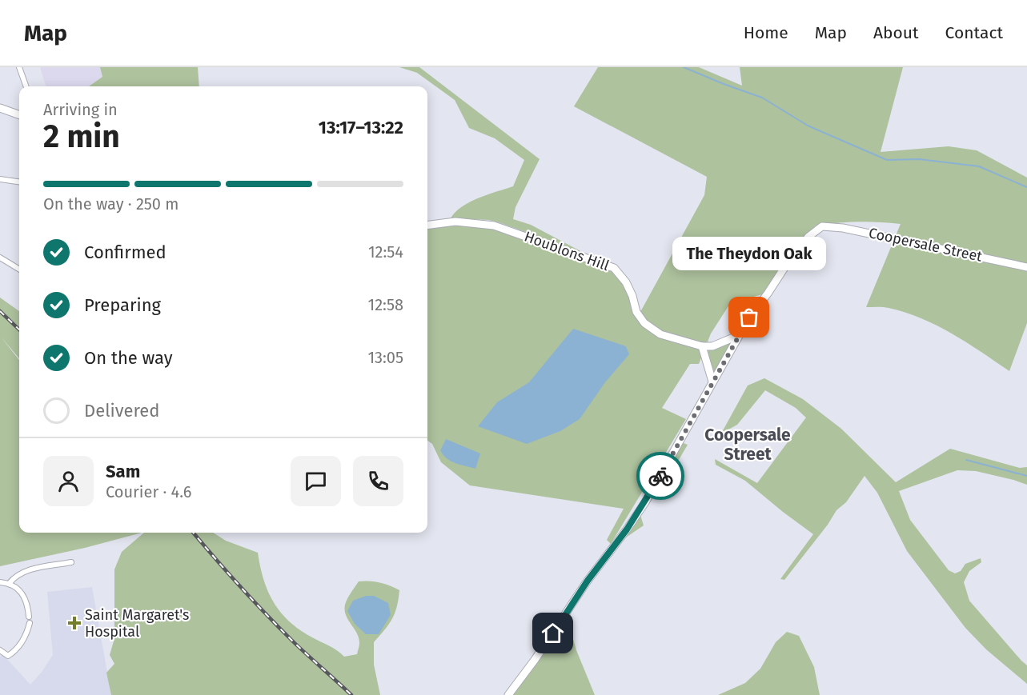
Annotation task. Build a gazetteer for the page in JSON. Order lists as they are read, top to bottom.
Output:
{
  "streets": {
    "street": ["Coopersale Street", "Houblons Hill"]
  },
  "crossings": [
    ["Coopersale Street", "Houblons Hill"]
  ],
  "districts": ["Coopersale Street"],
  "places": {
    "other": ["The Theydon Oak"],
    "health": ["Saint Margaret's Hospital"]
  },
  "page": {
    "header": "Map",
    "nav": [
      "Home",
      "Map",
      "About",
      "Contact"
    ],
    "heading": ["2 min", "Arriving in", "13:17–13:22"],
    "panel": ["Sam", "Courier · 4.6"],
    "bar": "On the way · 250 m",
    "list": [
      ["Confirmed", "12:54"],
      ["Preparing", "12:58"],
      ["On the way", "13:05"],
      "Delivered"
    ],
    "bubble": "The Theydon Oak"
  }
}
